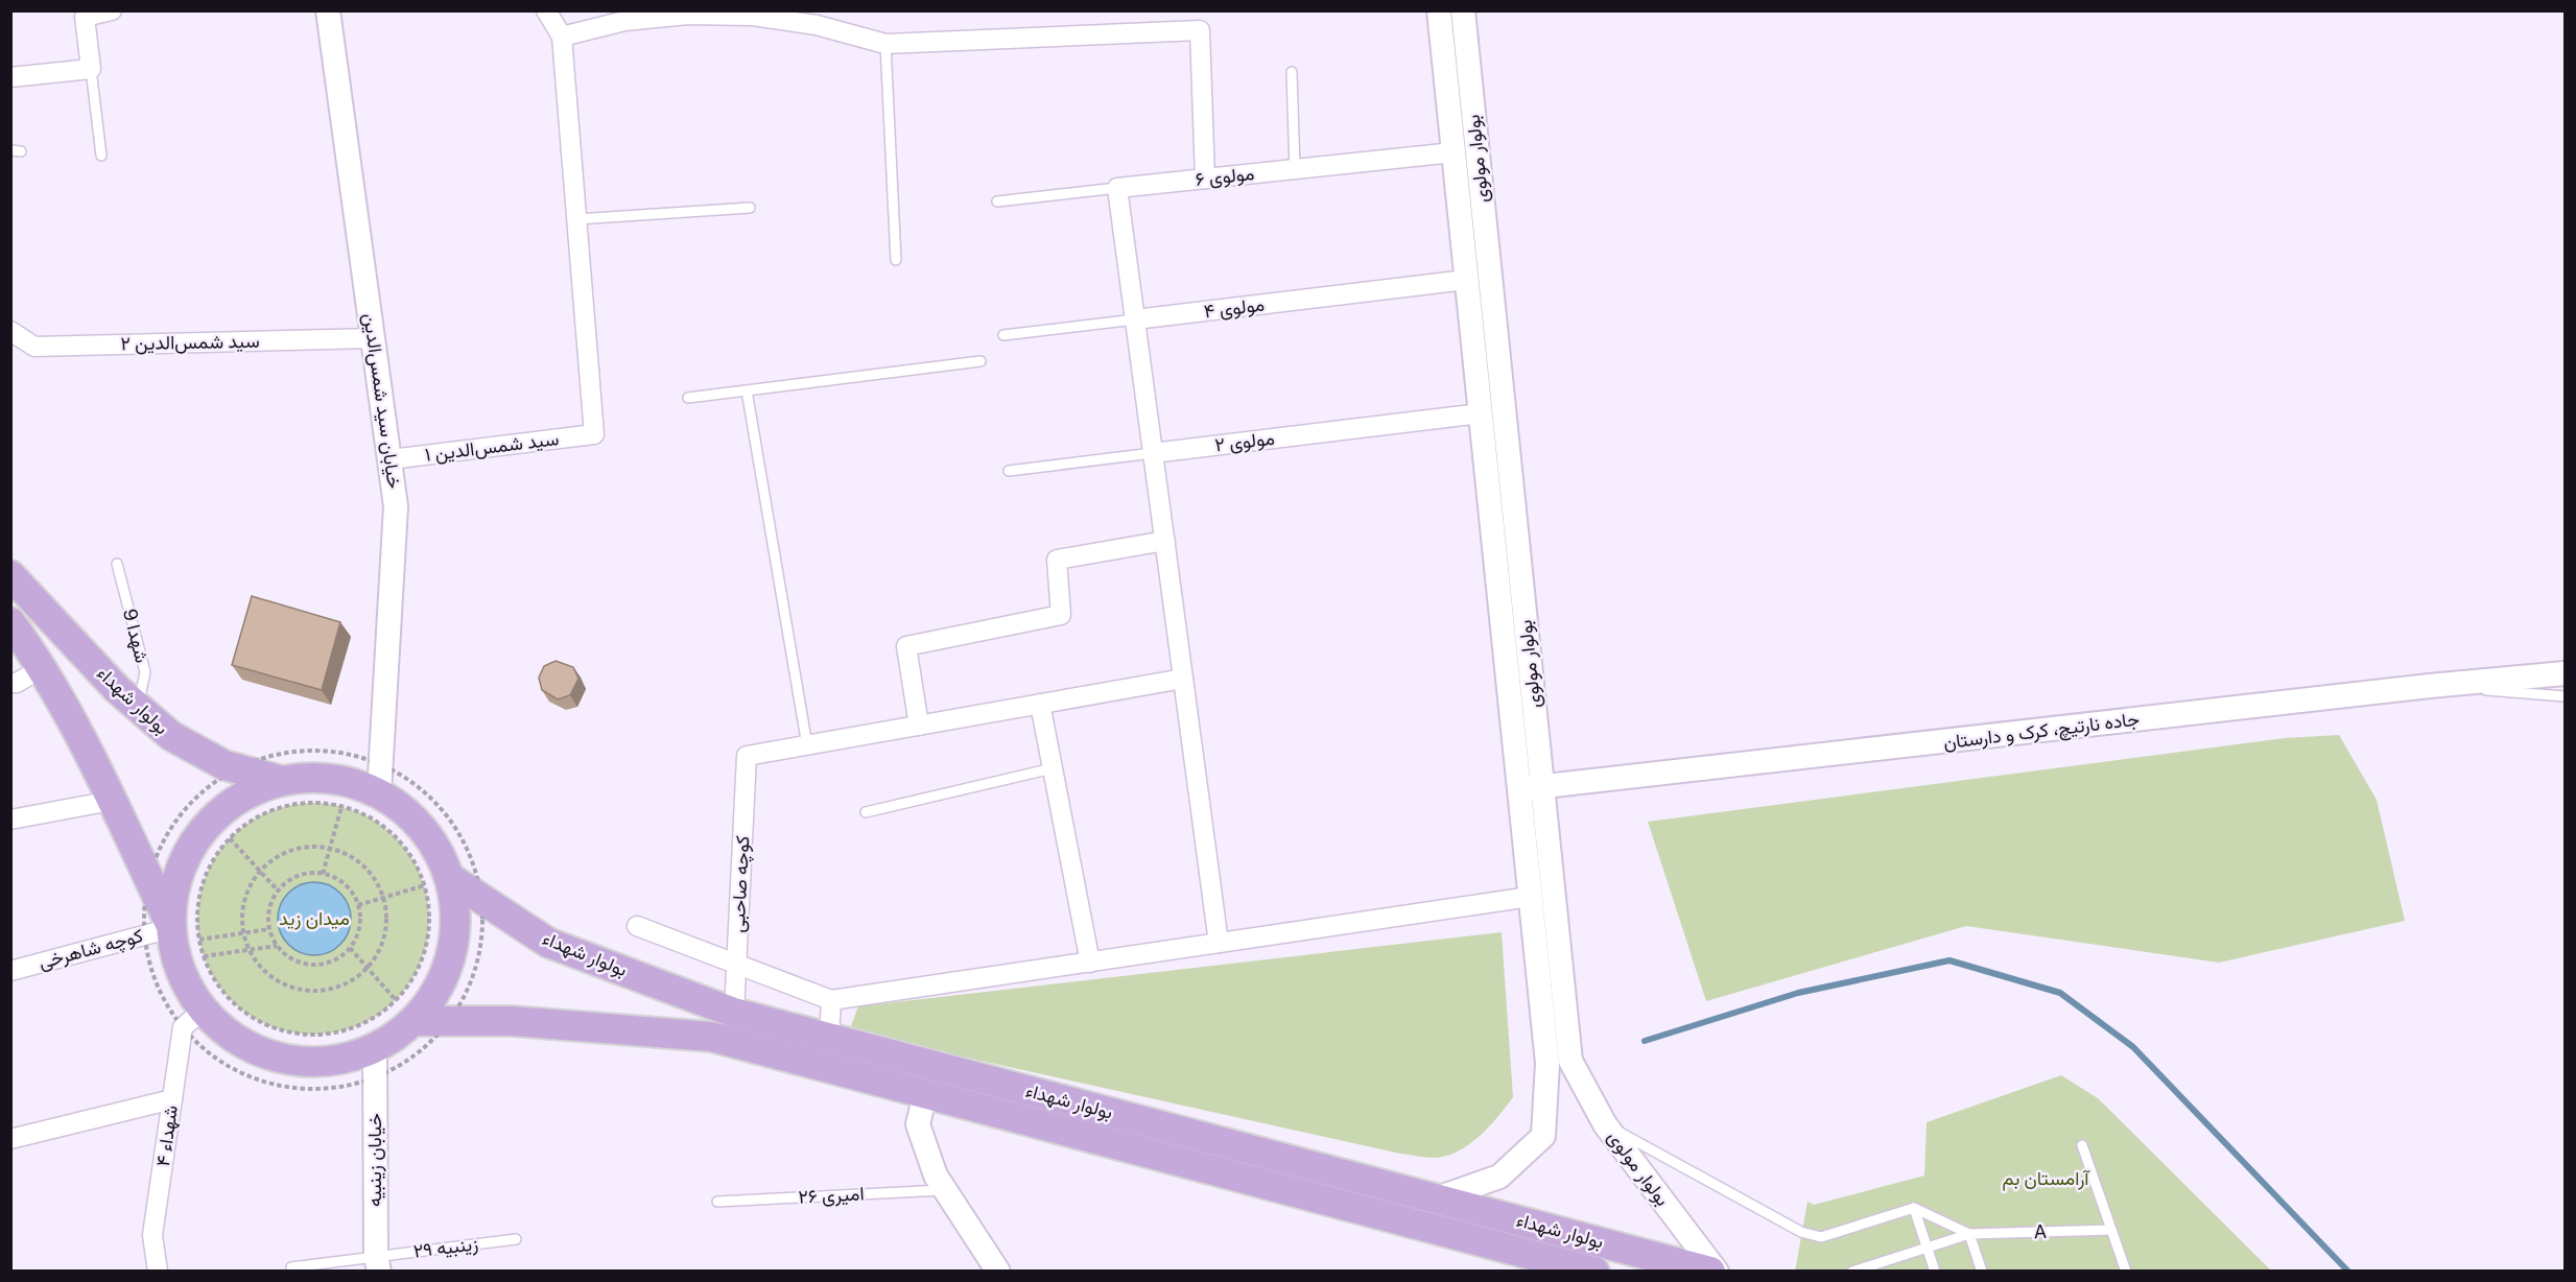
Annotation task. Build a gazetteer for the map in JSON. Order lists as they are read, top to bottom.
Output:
{
  "streets": {
    "main road": ["بولوار شهداء"],
    "street": [
      "بولوار مولوی",
      "مولوی ۶",
      "مولوی ۴",
      "سید شمس‌الدین ۲",
      "خیابان سید شمس‌الدین",
      "مولوی ۲",
      "سید شمس‌الدین ۱",
      "جاده نارتیچ، کرک و دارستان",
      "کوچه صاحبی",
      "کوچه شاهرخی",
      "شهداء ۴",
      "خیابان زینبیه"
    ],
    "lane": [
      "شهدا 9",
      "امیری ۲۶",
      "A",
      "زینبیه ۲۹"
    ]
  },
  "crossings": [
    ["بولوار مولوی", "مولوی ۶"],
    ["بولوار مولوی", "مولوی ۴"],
    ["بولوار مولوی", "مولوی ۲"],
    ["بولوار مولوی", "بولوار شهداء"],
    ["بولوار مولوی", "جاده نارتیچ، کرک و دارستان"],
    ["سید شمس‌الدین ۲", "خیابان سید شمس‌الدین"],
    ["خیابان سید شمس‌الدین", "سید شمس‌الدین ۱"],
    ["شهدا 9", "بولوار شهداء"],
    ["بولوار شهداء", "کوچه صاحبی"],
    ["خیابان زینبیه", "زینبیه ۲۹"]
  ],
  "parks": ["میدان زید", "آرامستان بم"]
}
